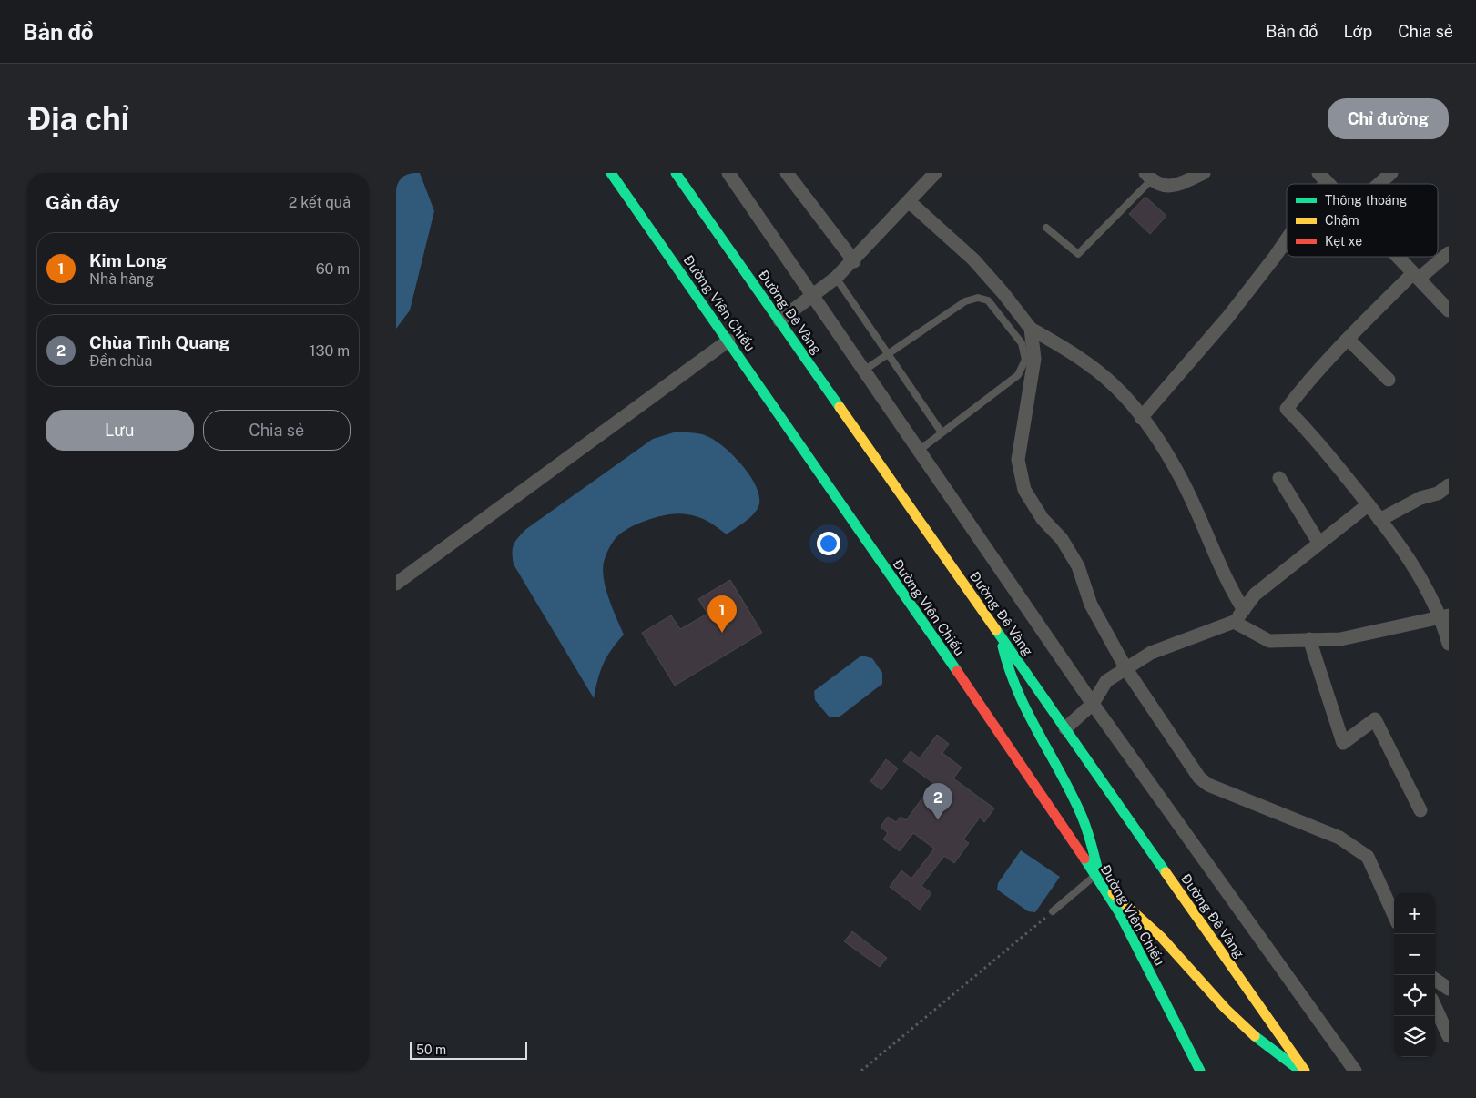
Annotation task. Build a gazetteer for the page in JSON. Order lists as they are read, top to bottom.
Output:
{
  "streets": {
    "main road": ["Đường Viên Chiếu", "Đường Đê Vàng"]
  },
  "legend": ["Thông thoáng", "Chậm", "Kẹt xe"],
  "scale_bar": "50 m",
  "page": {
    "header": "Bản đồ",
    "nav": ["Bản đồ", "Lớp", "Chia sẻ"],
    "buttons": [
      "Chỉ đường",
      ["Lưu", "Chia sẻ"]
    ],
    "title": "Địa chỉ",
    "heading": ["Gần đây", "2 kết quả"],
    "list": [
      {
        "mark": "1",
        "name": "Kim Long",
        "note": "Nhà hàng",
        "value": "60 m"
      },
      {
        "mark": "2",
        "name": "Chùa Tình Quang",
        "note": "Đền chùa",
        "value": "130 m"
      }
    ],
    "pins": ["1", "2"],
    "map_buttons": ["+", "−"],
    "scale": "50 m"
  }
}
